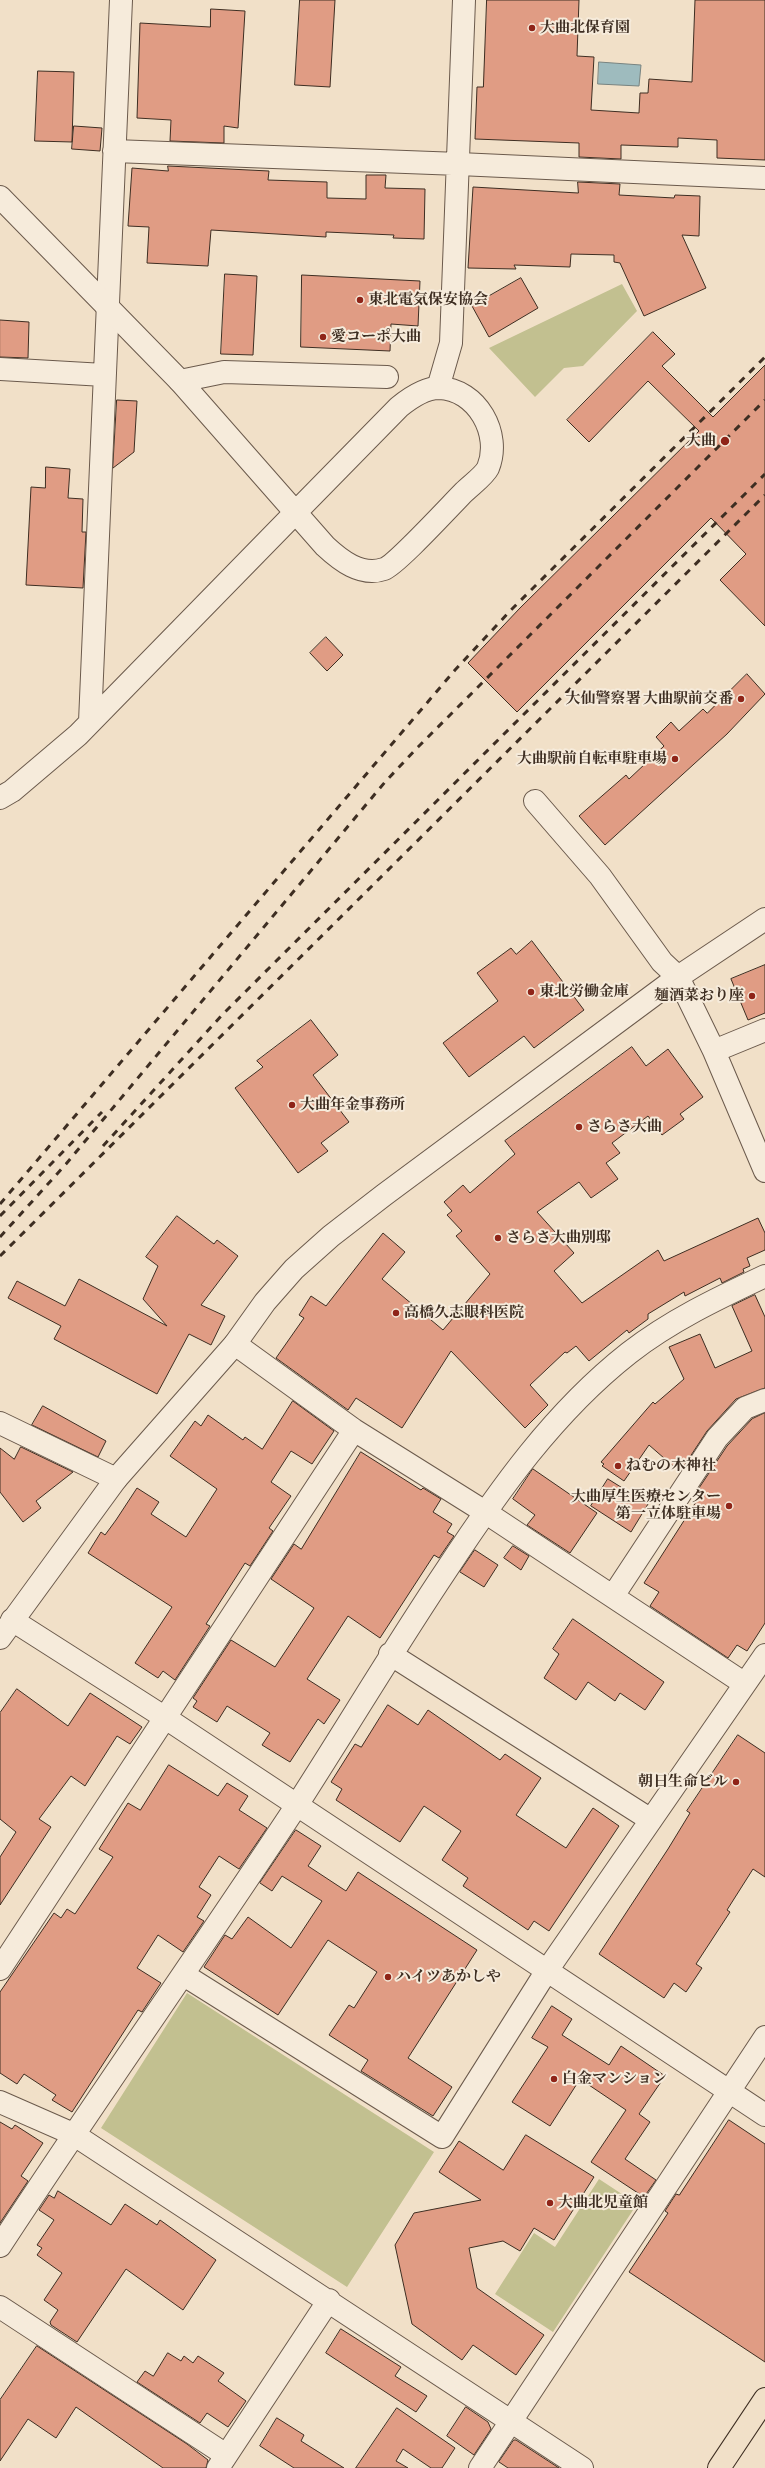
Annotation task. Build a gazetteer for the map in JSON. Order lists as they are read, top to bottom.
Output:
{
  "places": [
    "大曲北保育園",
    "東北電気保安協会",
    "愛コーポ大曲",
    "大曲",
    "大仙警察署 大曲駅前交番",
    "大曲駅前自転車駐車場",
    "東北労働金庫",
    "麺酒菜おり座",
    "大曲年金事務所",
    "さらさ大曲",
    "さらさ大曲別邸",
    "高橋久志眼科医院",
    "ねむの木神社",
    "大曲厚生医療センター 第一立体駐車場",
    "朝日生命ビル",
    "ハイツあかしや",
    "白金マンション",
    "大曲北児童館"
  ]
}
